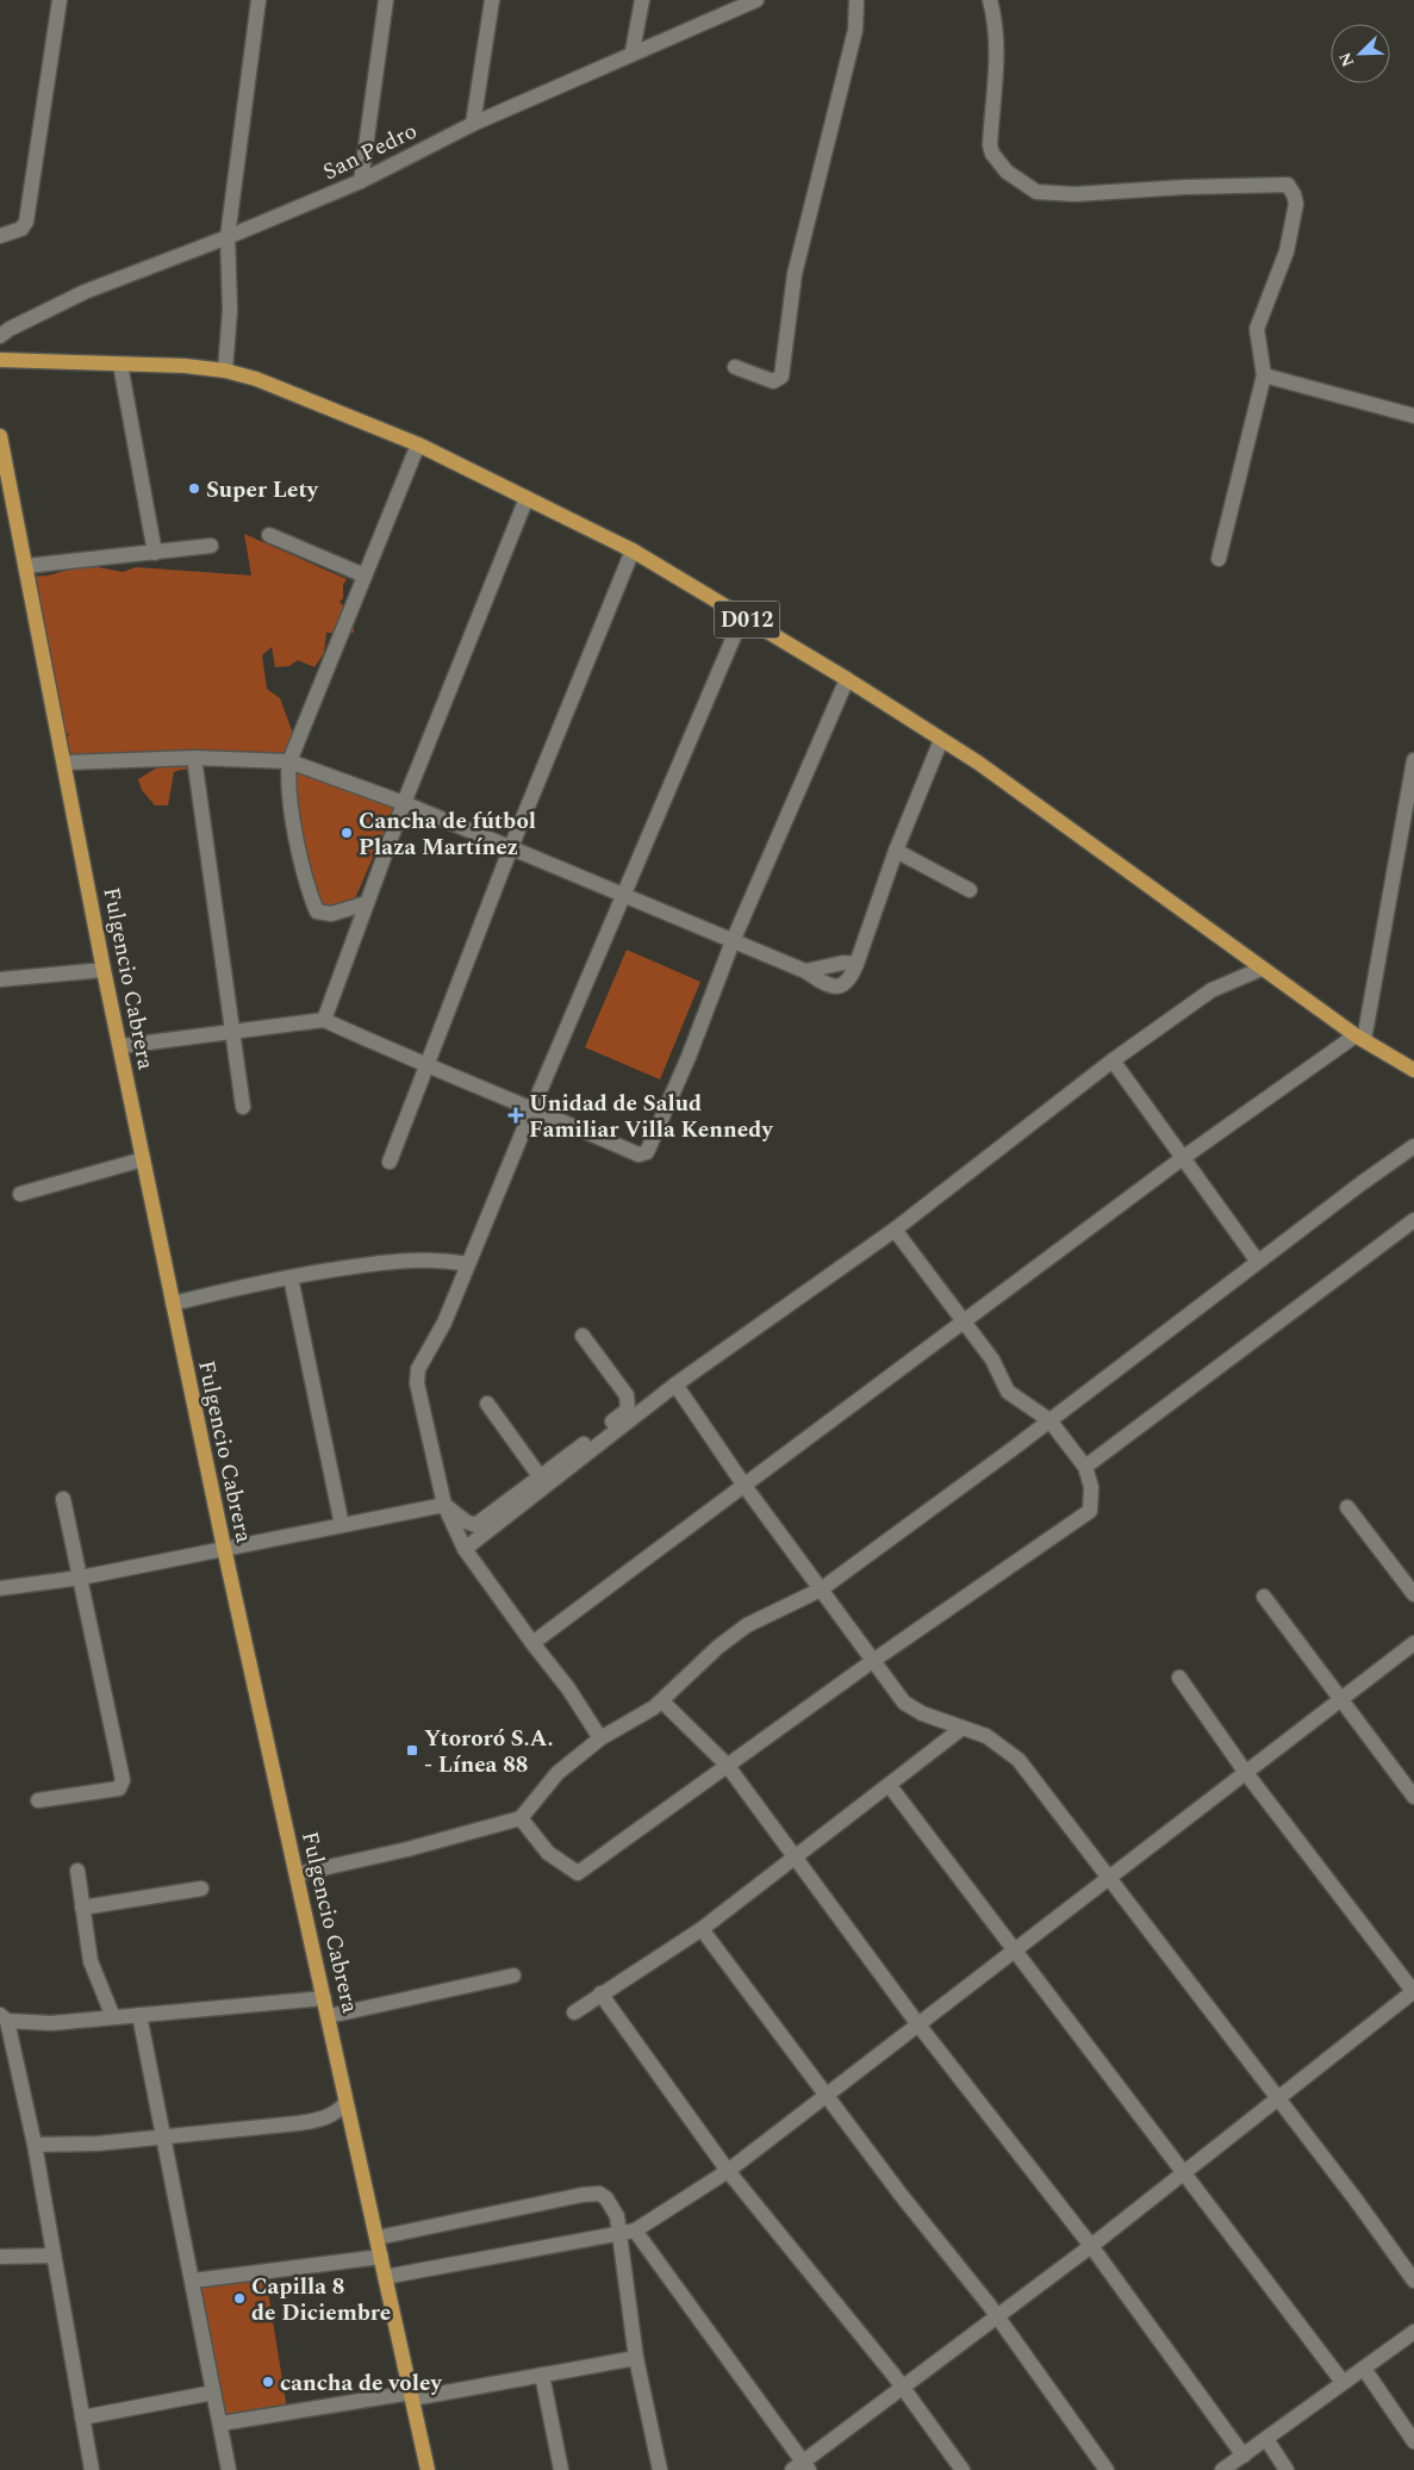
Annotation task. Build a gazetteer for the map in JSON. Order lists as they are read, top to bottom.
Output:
{
  "streets": {
    "main road": ["D012", "Fulgencio Cabrera"],
    "street": ["San Pedro"]
  },
  "places": {
    "other": [
      "Super Lety",
      "Cancha de fútbol Plaza Martínez",
      "Capilla 8 de Diciembre",
      "cancha de voley"
    ],
    "health": ["Unidad de Salud Familiar Villa Kennedy"],
    "transit": ["Ytororó S.A. - Línea 88"]
  },
  "north": "bottom left"
}
